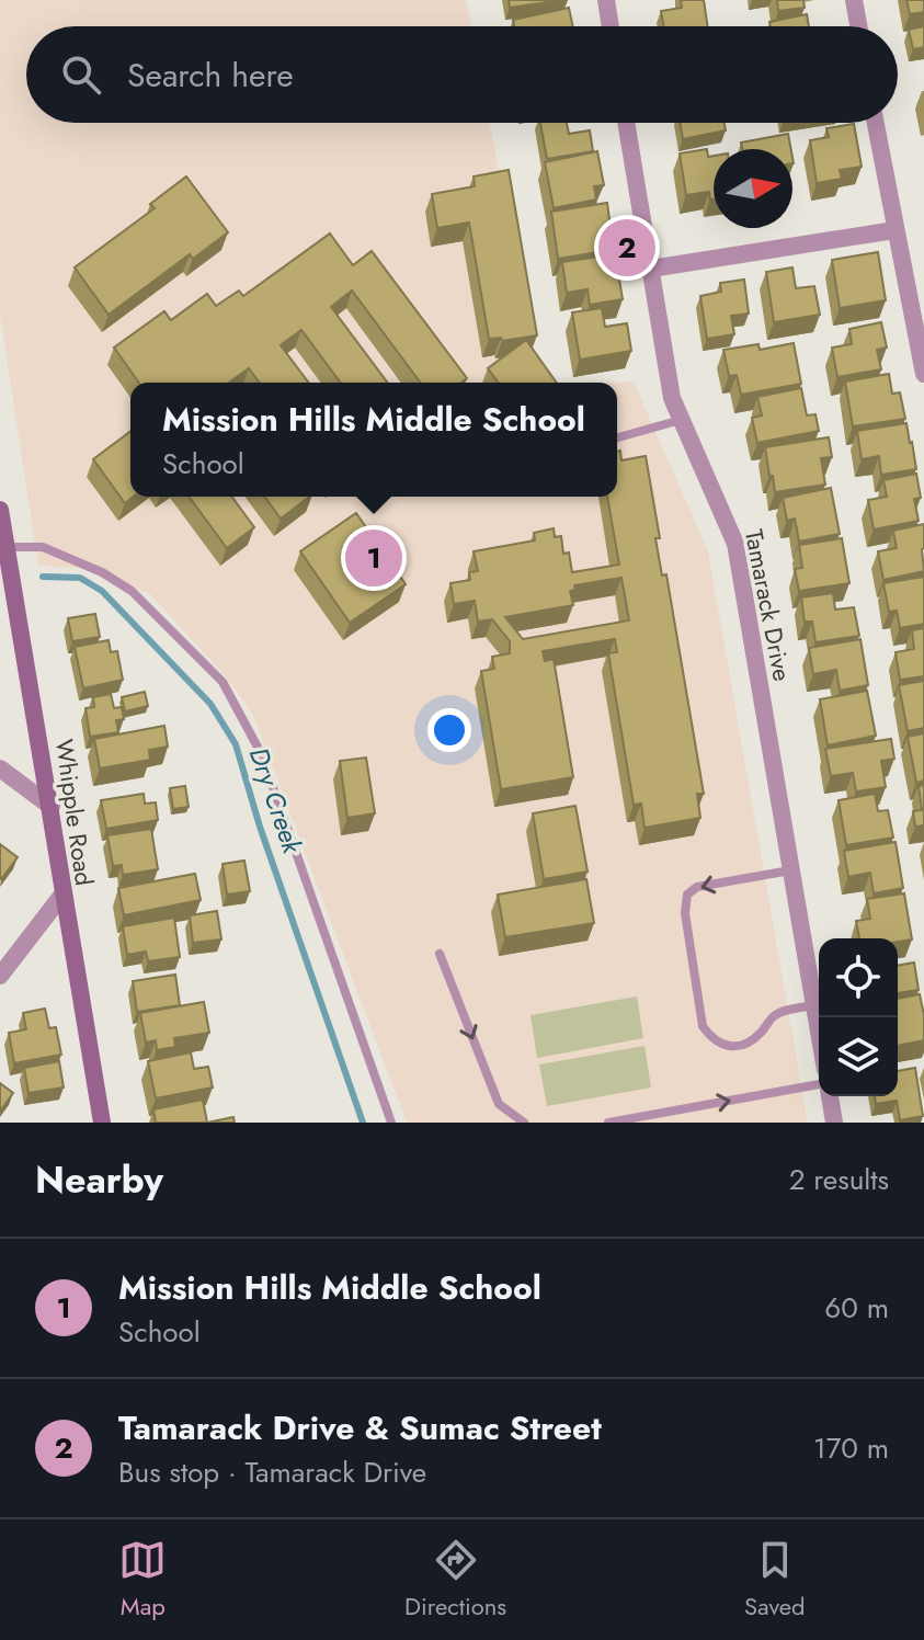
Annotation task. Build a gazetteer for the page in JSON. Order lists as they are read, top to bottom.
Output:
{
  "streets": {
    "main road": ["Whipple Road"],
    "street": ["Tamarack Drive"]
  },
  "water": ["Dry Creek"],
  "north": "right",
  "page": {
    "search": "Search here",
    "pins": ["2", "1"],
    "popup": ["Mission Hills Middle School", "School"],
    "heading": ["Nearby", "2 results"],
    "list": [
      {
        "mark": "1",
        "name": "Mission Hills Middle School",
        "note": "School",
        "value": "60 m"
      },
      {
        "mark": "2",
        "name": "Tamarack Drive & Sumac Street",
        "note": "Bus stop · Tamarack Drive",
        "value": "170 m"
      }
    ],
    "nav": ["Map", "Directions", "Saved"]
  }
}
